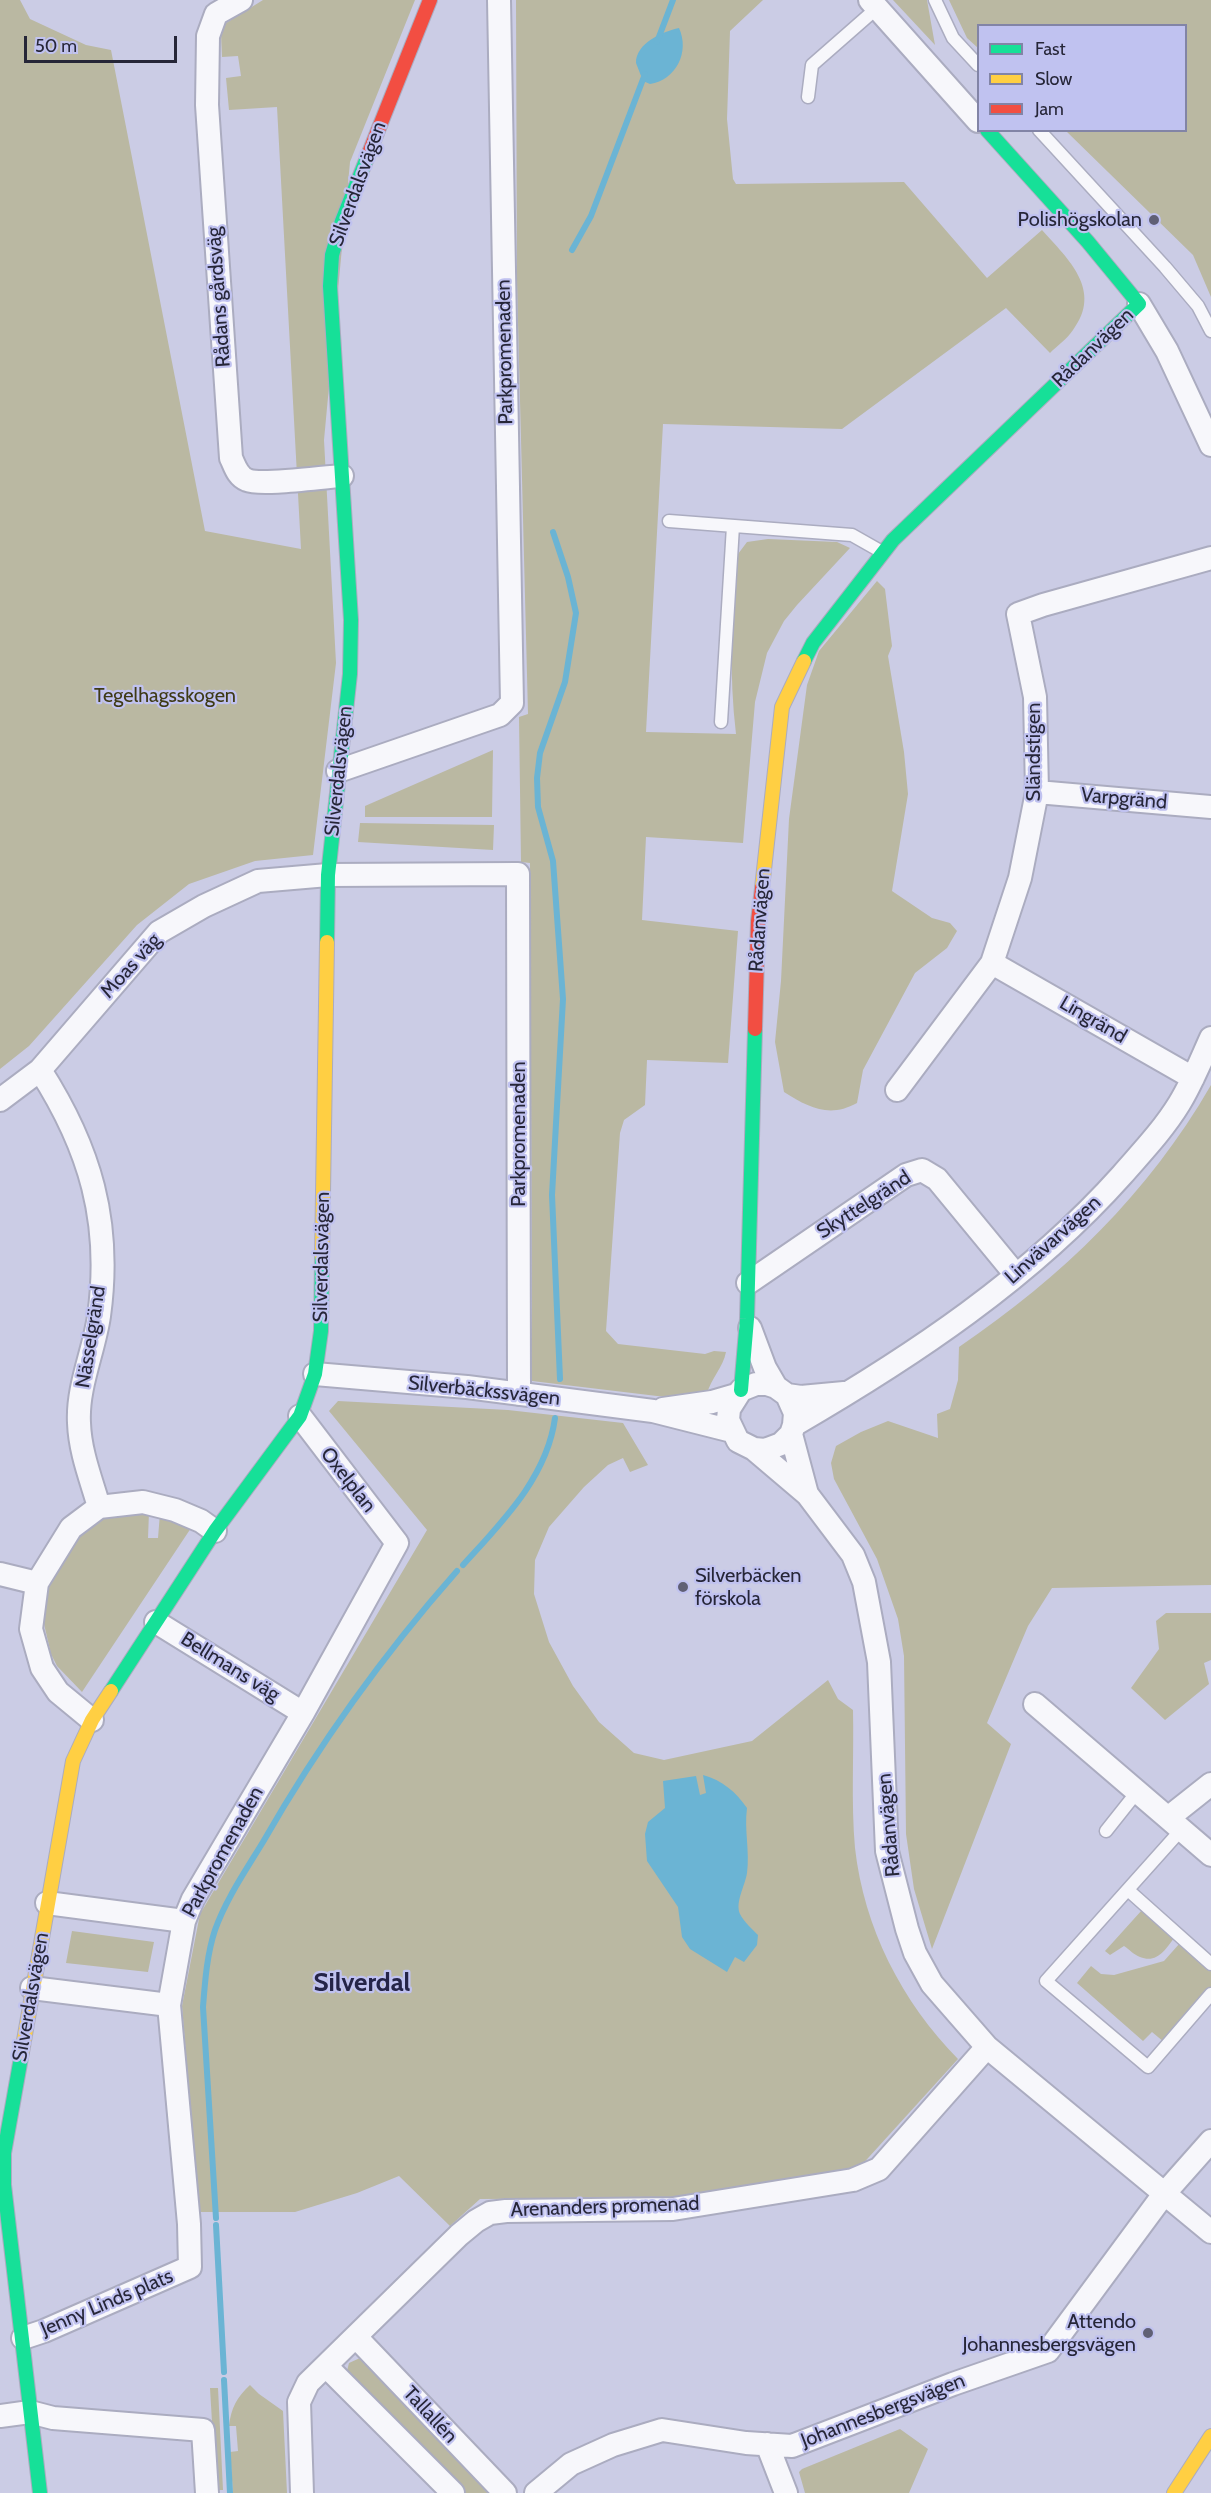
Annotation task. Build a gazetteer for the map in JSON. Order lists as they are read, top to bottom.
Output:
{
  "streets": {
    "street": [
      "Silverdalsvägen",
      "Rådans gårdsväg",
      "Rådanvägen",
      "Parkpromenaden",
      "Sländstigen",
      "Varpgränd",
      "Moas väg",
      "Lingränd",
      "Skyttelgränd",
      "Linvävarvägen",
      "Nässelgränd",
      "Silverbäckssvägen",
      "Oxelplan",
      "Bellmans väg",
      "Arenanders promenad",
      "Jenny Linds plats",
      "Johannesbergsvägen",
      "Tallallén"
    ]
  },
  "crossings": [
    ["Silverdalsvägen", "Rådans gårdsväg"],
    ["Silverdalsvägen", "Parkpromenaden"],
    ["Silverdalsvägen", "Moas väg"],
    ["Silverdalsvägen", "Silverbäckssvägen"],
    ["Silverdalsvägen", "Oxelplan"],
    ["Silverdalsvägen", "Bellmans väg"],
    ["Silverdalsvägen", "Jenny Linds plats"],
    ["Rådanvägen", "Skyttelgränd"],
    ["Rådanvägen", "Linvävarvägen"],
    ["Rådanvägen", "Silverbäckssvägen"],
    ["Rådanvägen", "Arenanders promenad"],
    ["Rådanvägen", "Johannesbergsvägen"],
    ["Parkpromenaden", "Moas väg"],
    ["Parkpromenaden", "Silverbäckssvägen"],
    ["Parkpromenaden", "Oxelplan"],
    ["Parkpromenaden", "Bellmans väg"],
    ["Parkpromenaden", "Jenny Linds plats"],
    ["Sländstigen", "Varpgränd"],
    ["Sländstigen", "Lingränd"],
    ["Moas väg", "Nässelgränd"],
    ["Lingränd", "Linvävarvägen"],
    ["Skyttelgränd", "Linvävarvägen"],
    ["Linvävarvägen", "Silverbäckssvägen"],
    ["Arenanders promenad", "Tallallén"]
  ],
  "districts": ["Silverdal"],
  "parks": ["Tegelhagsskogen"],
  "places": ["Polishögskolan", "Silverbäcken förskola", "Attendo Johannesbergsvägen"],
  "legend": ["Fast", "Slow", "Jam"],
  "scale_bar": "50 m"
}
